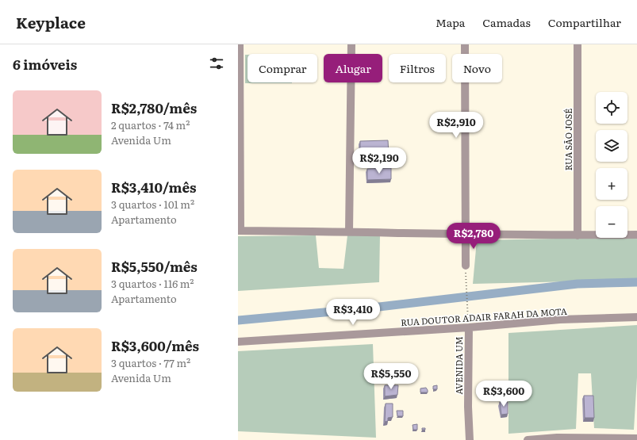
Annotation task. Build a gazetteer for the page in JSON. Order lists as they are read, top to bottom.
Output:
{
  "streets": {
    "street": ["RUA SÃO JOSÉ", "RUA DOUTOR ADAIR FARAH DA MOTA", "AVENIDA UM"]
  },
  "crossings": [
    ["RUA DOUTOR ADAIR FARAH DA MOTA", "AVENIDA UM"]
  ],
  "page": {
    "header": "Keyplace",
    "nav": ["Mapa", "Camadas", "Compartilhar"],
    "heading": "6 imóveis",
    "chip": [
      "Comprar",
      "Alugar",
      "Filtros",
      "Novo"
    ],
    "list": [
      {
        "name": "R$2,780/mês",
        "note": "2 quartos · 74 m² · Avenida Um"
      },
      {
        "name": "R$3,410/mês",
        "note": "3 quartos · 101 m² · Apartamento"
      },
      {
        "name": "R$5,550/mês",
        "note": "3 quartos · 116 m² · Apartamento"
      },
      {
        "name": "R$3,600/mês",
        "note": "3 quartos · 77 m² · Avenida Um"
      }
    ],
    "map_buttons": ["+", "−"],
    "price": [
      "R$2,910",
      "R$2,190",
      "R$2,780",
      "R$3,410",
      "R$5,550",
      "R$3,600"
    ]
  }
}
